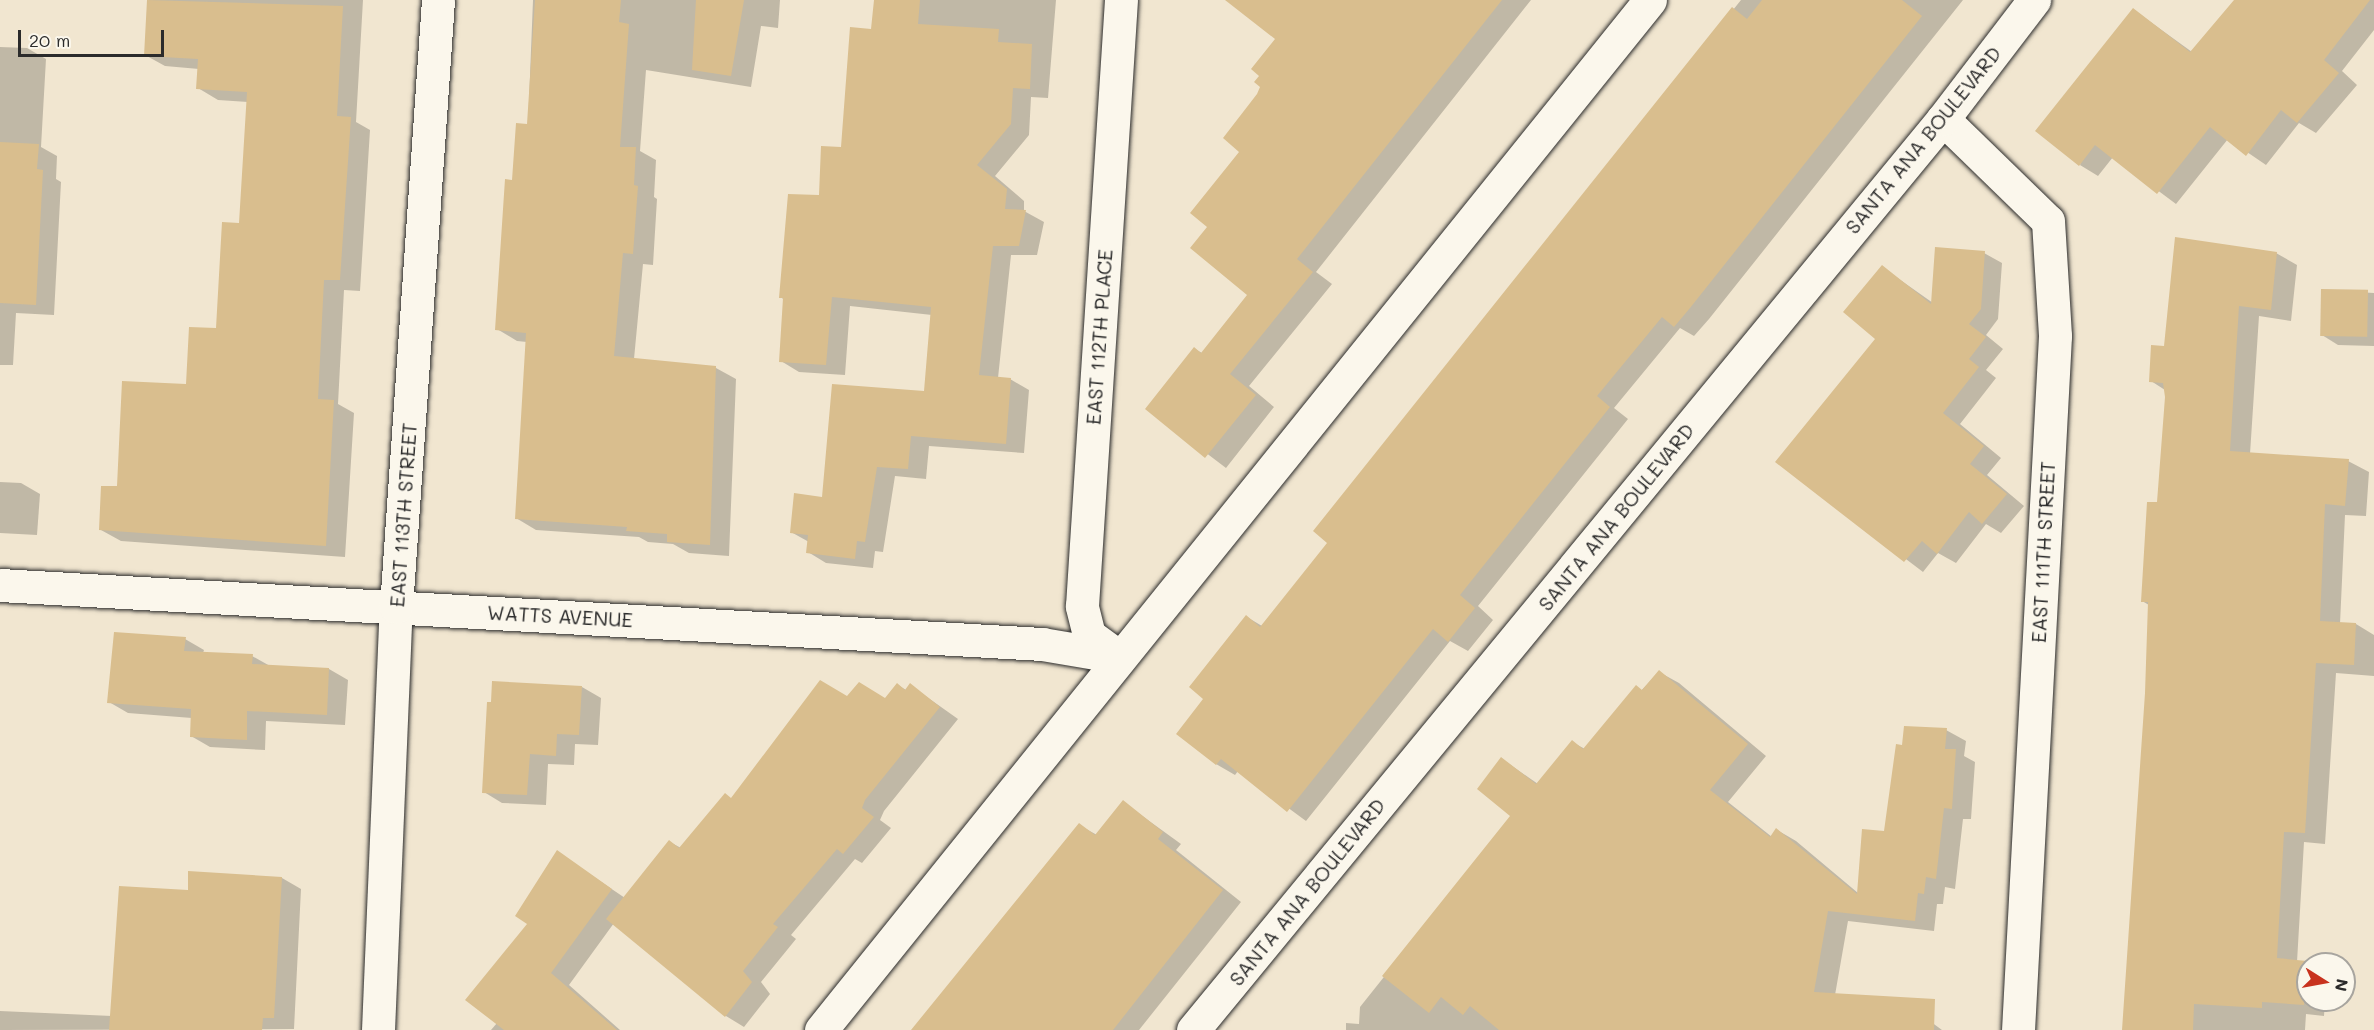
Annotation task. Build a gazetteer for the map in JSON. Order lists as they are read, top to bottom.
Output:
{
  "streets": {
    "street": [
      "SANTA ANA BOULEVARD",
      "EAST 112TH PLACE",
      "EAST 113TH STREET",
      "EAST 111TH STREET",
      "WATTS AVENUE"
    ]
  },
  "crossings": [
    ["SANTA ANA BOULEVARD", "EAST 111TH STREET"],
    ["EAST 112TH PLACE", "WATTS AVENUE"],
    ["EAST 113TH STREET", "WATTS AVENUE"]
  ],
  "scale_bar": "20 m",
  "north": "right"
}
